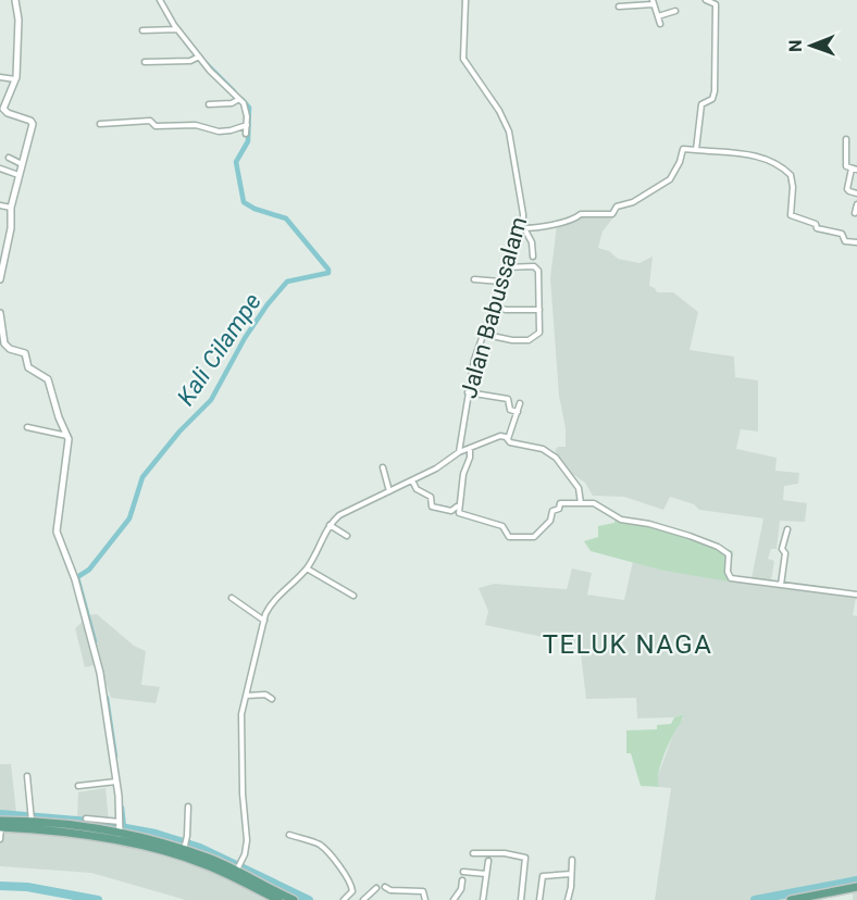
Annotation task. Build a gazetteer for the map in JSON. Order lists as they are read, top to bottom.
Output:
{
  "streets": {
    "street": ["Jalan Babussalam"]
  },
  "districts": ["TELUK NAGA"],
  "water": ["Kali Cilampe"],
  "north": "left"
}
